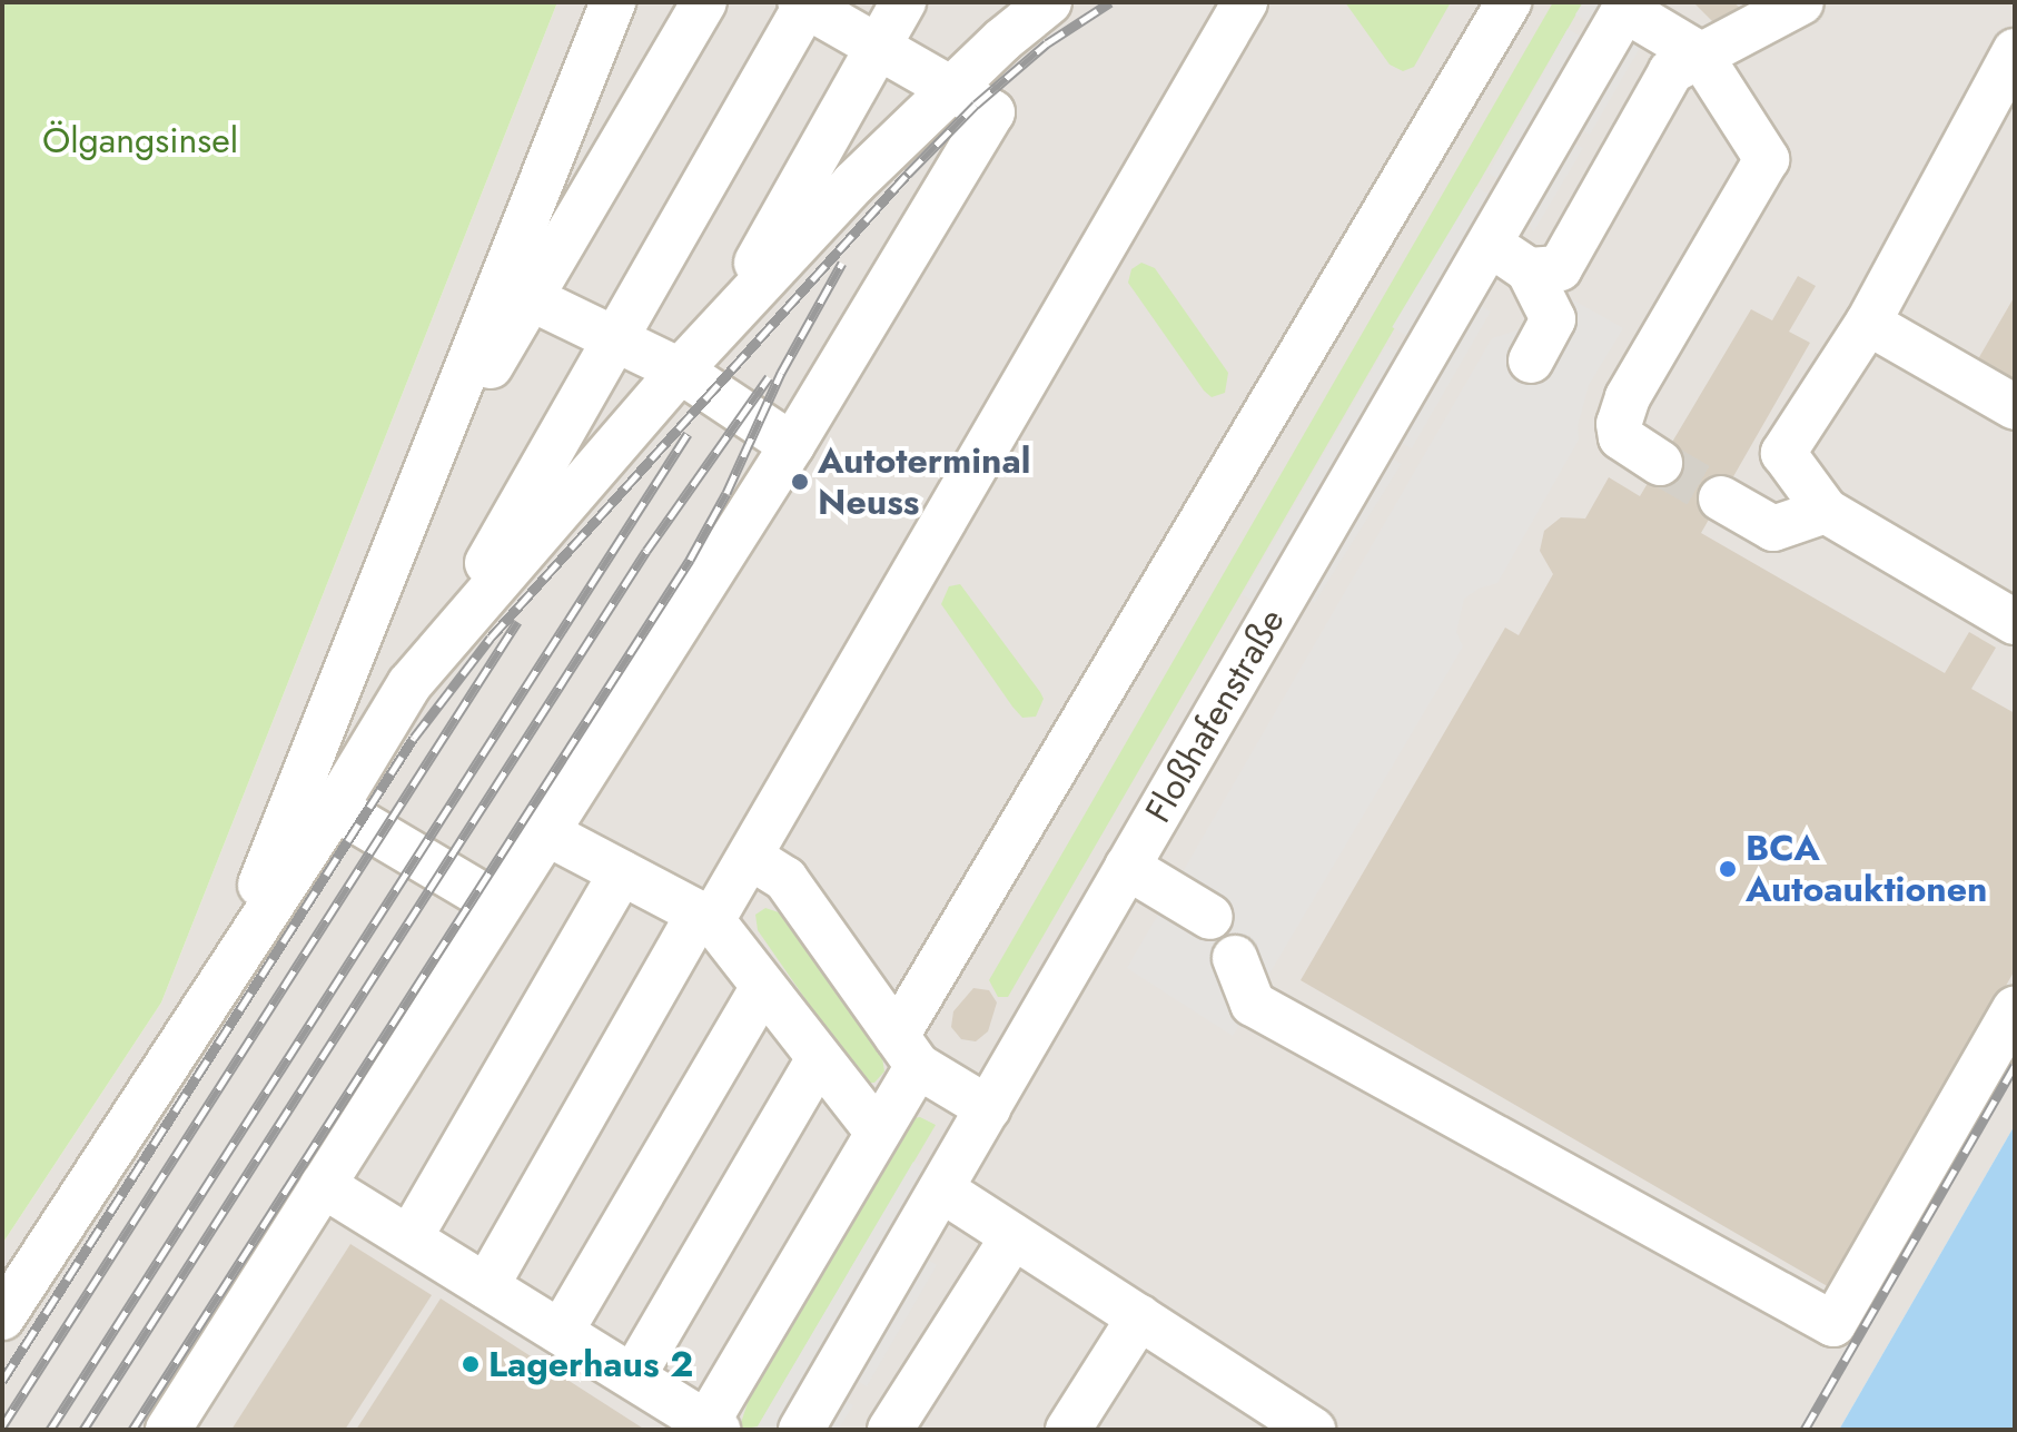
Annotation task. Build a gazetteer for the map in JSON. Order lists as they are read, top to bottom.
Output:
{
  "streets": {
    "street": ["Floßhafenstraße"]
  },
  "parks": ["Ölgangsinsel"],
  "places": ["Autoterminal Neuss", "BCA Autoauktionen", "Lagerhaus 2"]
}
